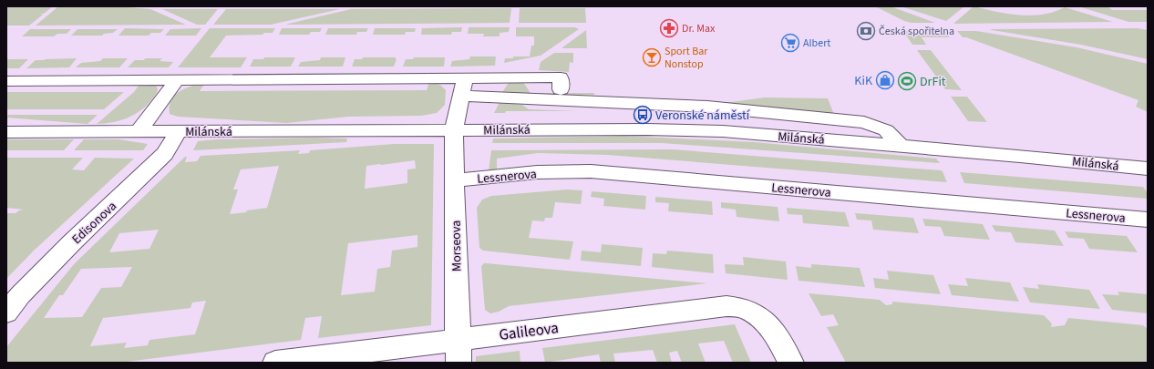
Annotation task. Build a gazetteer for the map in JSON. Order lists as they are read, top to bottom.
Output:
{
  "streets": {
    "street": [
      "Milánská",
      "Lessnerova",
      "Edisonova",
      "Morseova",
      "Galileova"
    ]
  },
  "crossings": [
    ["Milánská", "Edisonova"],
    ["Milánská", "Morseova"],
    ["Lessnerova", "Morseova"],
    ["Morseova", "Galileova"]
  ],
  "places": {
    "pharmacy": ["Dr. Max"],
    "bank": ["Česká spořitelna"],
    "supermarket": ["Albert"],
    "bar": ["Sport Bar Nonstop"],
    "shop": ["KiK"],
    "sports": ["DrFit"],
    "bus stop": ["Veronské náměstí"]
  }
}
